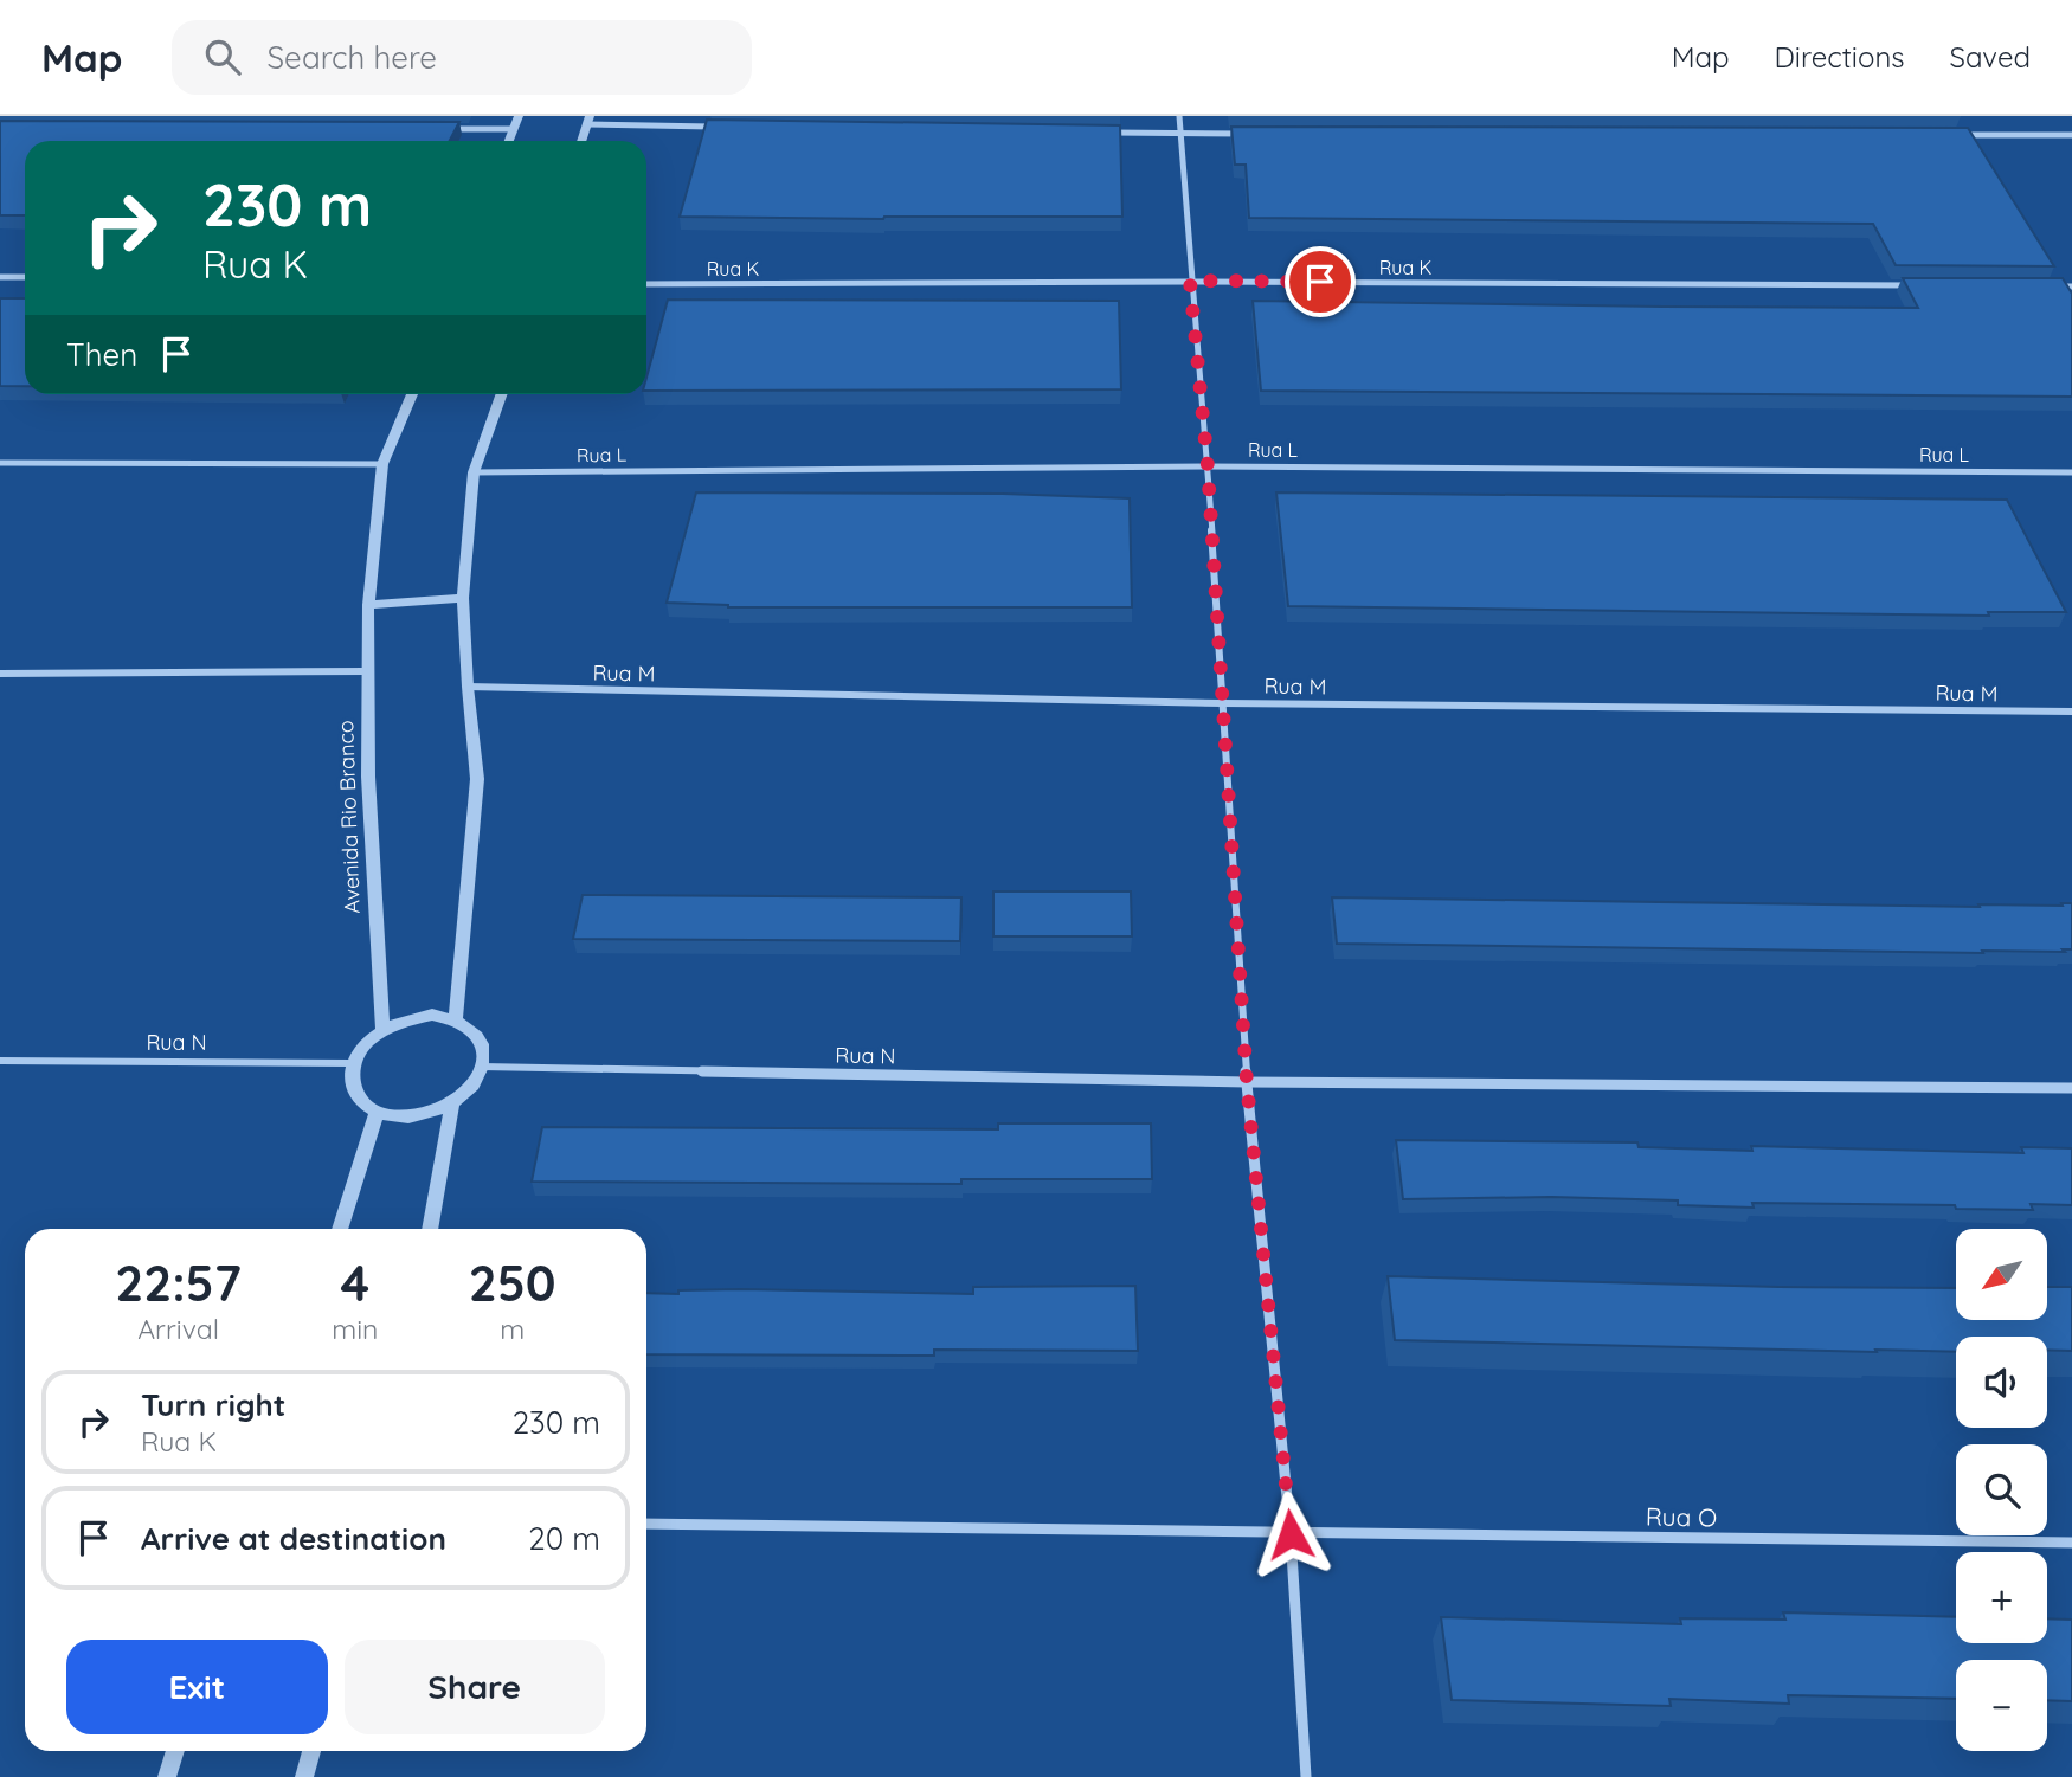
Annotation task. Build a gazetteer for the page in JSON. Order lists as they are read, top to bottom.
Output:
{
  "streets": {
    "street": [
      "Rua K",
      "Rua L",
      "Rua M",
      "Avenida Rio Branco",
      "Rua N",
      "Rua O"
    ]
  },
  "crossings": [
    ["Avenida Rio Branco", "Rua N"]
  ],
  "north": "bottom left",
  "page": {
    "header": "Map",
    "search": "Search here",
    "nav": ["Map", "Directions", "Saved"],
    "turn": ["230 m", "Rua K"],
    "then": "Then",
    "map_buttons": ["+", "−"],
    "eta": [
      "22:57",
      "Arrival",
      "4",
      "min",
      "250",
      "m"
    ],
    "list": [
      {
        "name": "Turn right",
        "note": "Rua K",
        "value": "230 m"
      },
      {
        "name": "Arrive at destination",
        "value": "20 m"
      }
    ],
    "buttons": ["Exit", "Share"]
  }
}
